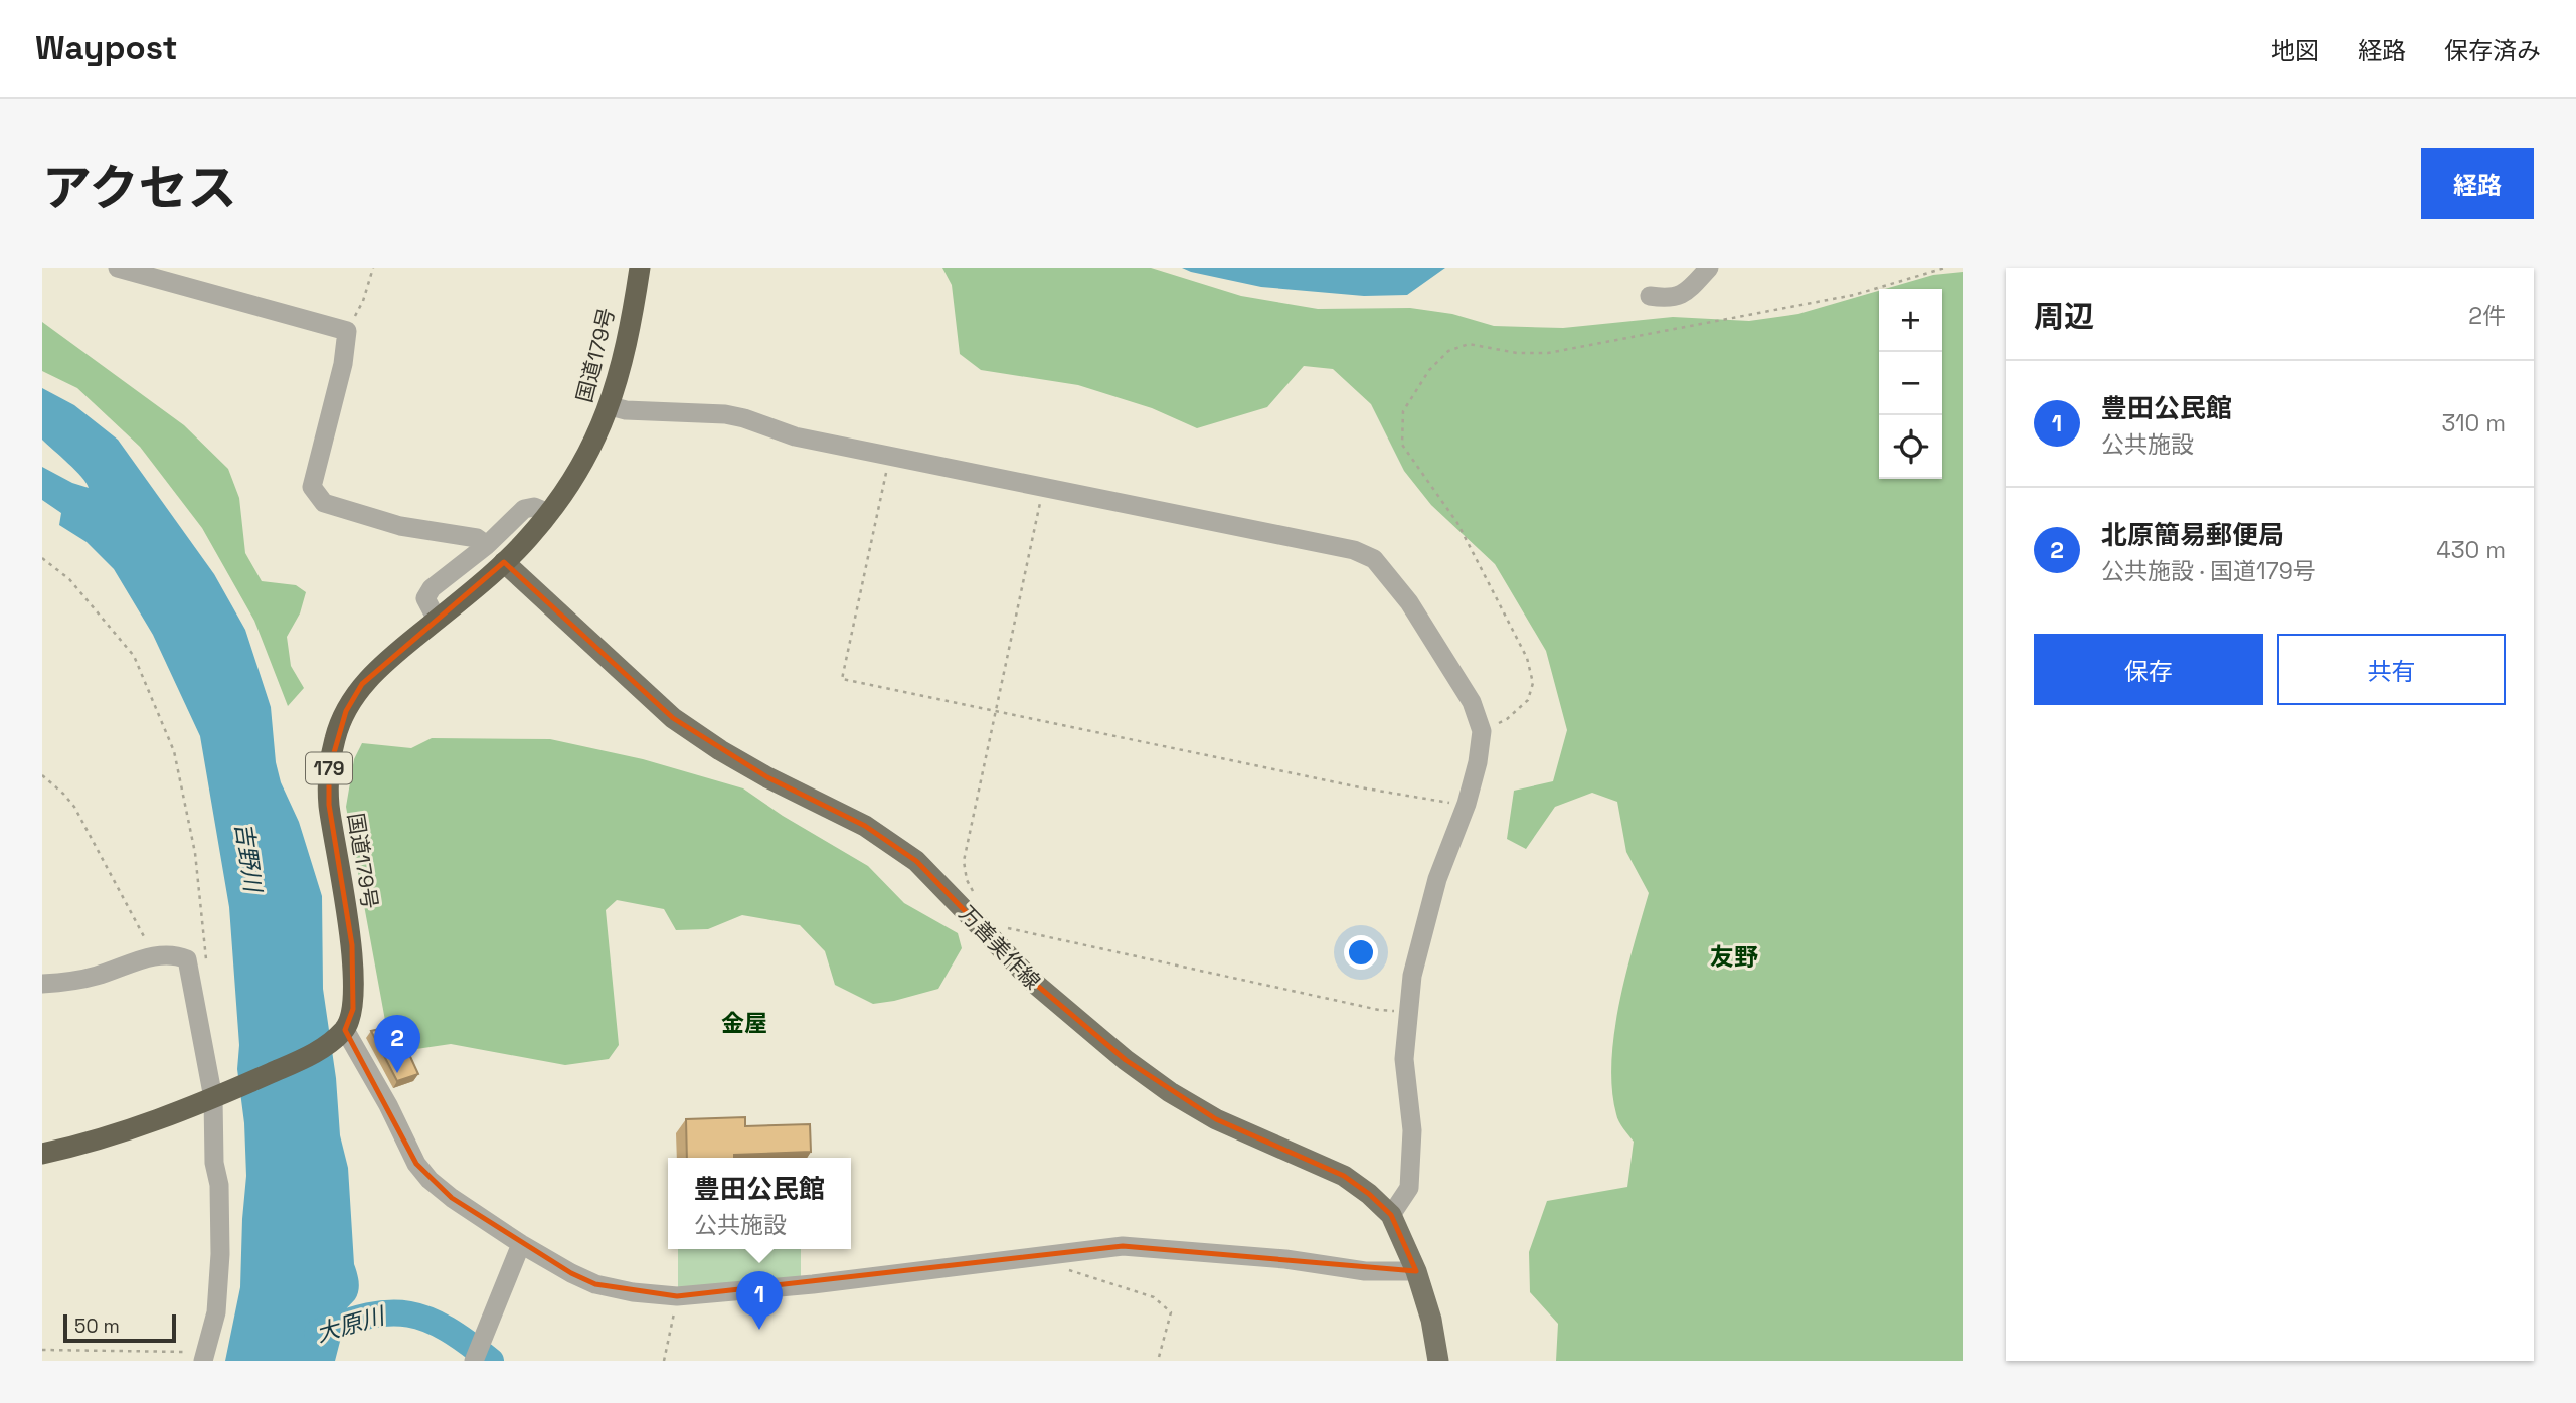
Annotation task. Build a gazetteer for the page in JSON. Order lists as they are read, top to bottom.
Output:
{
  "streets": {
    "highway": ["国道179号", "179"],
    "main road": ["万善美作線"]
  },
  "crossings": [
    ["国道179号", "万善美作線"]
  ],
  "districts": ["友野", "金屋"],
  "water": ["吉野川", "大原川"],
  "scale_bar": "50 m",
  "page": {
    "header": "Waypost",
    "nav": ["地図", "経路", "保存済み"],
    "title": "アクセス",
    "buttons": [
      "経路",
      ["保存", "共有"]
    ],
    "heading": ["周辺", "2件"],
    "map_buttons": ["+", "−"],
    "list": [
      {
        "mark": "1",
        "name": "豊田公民館",
        "note": "公共施設",
        "value": "310 m"
      },
      {
        "mark": "2",
        "name": "北原簡易郵便局",
        "note": "公共施設 · 国道179号",
        "value": "430 m"
      }
    ],
    "pins": ["2", "1"],
    "popup": ["豊田公民館", "公共施設"],
    "scale": "50 m"
  }
}
